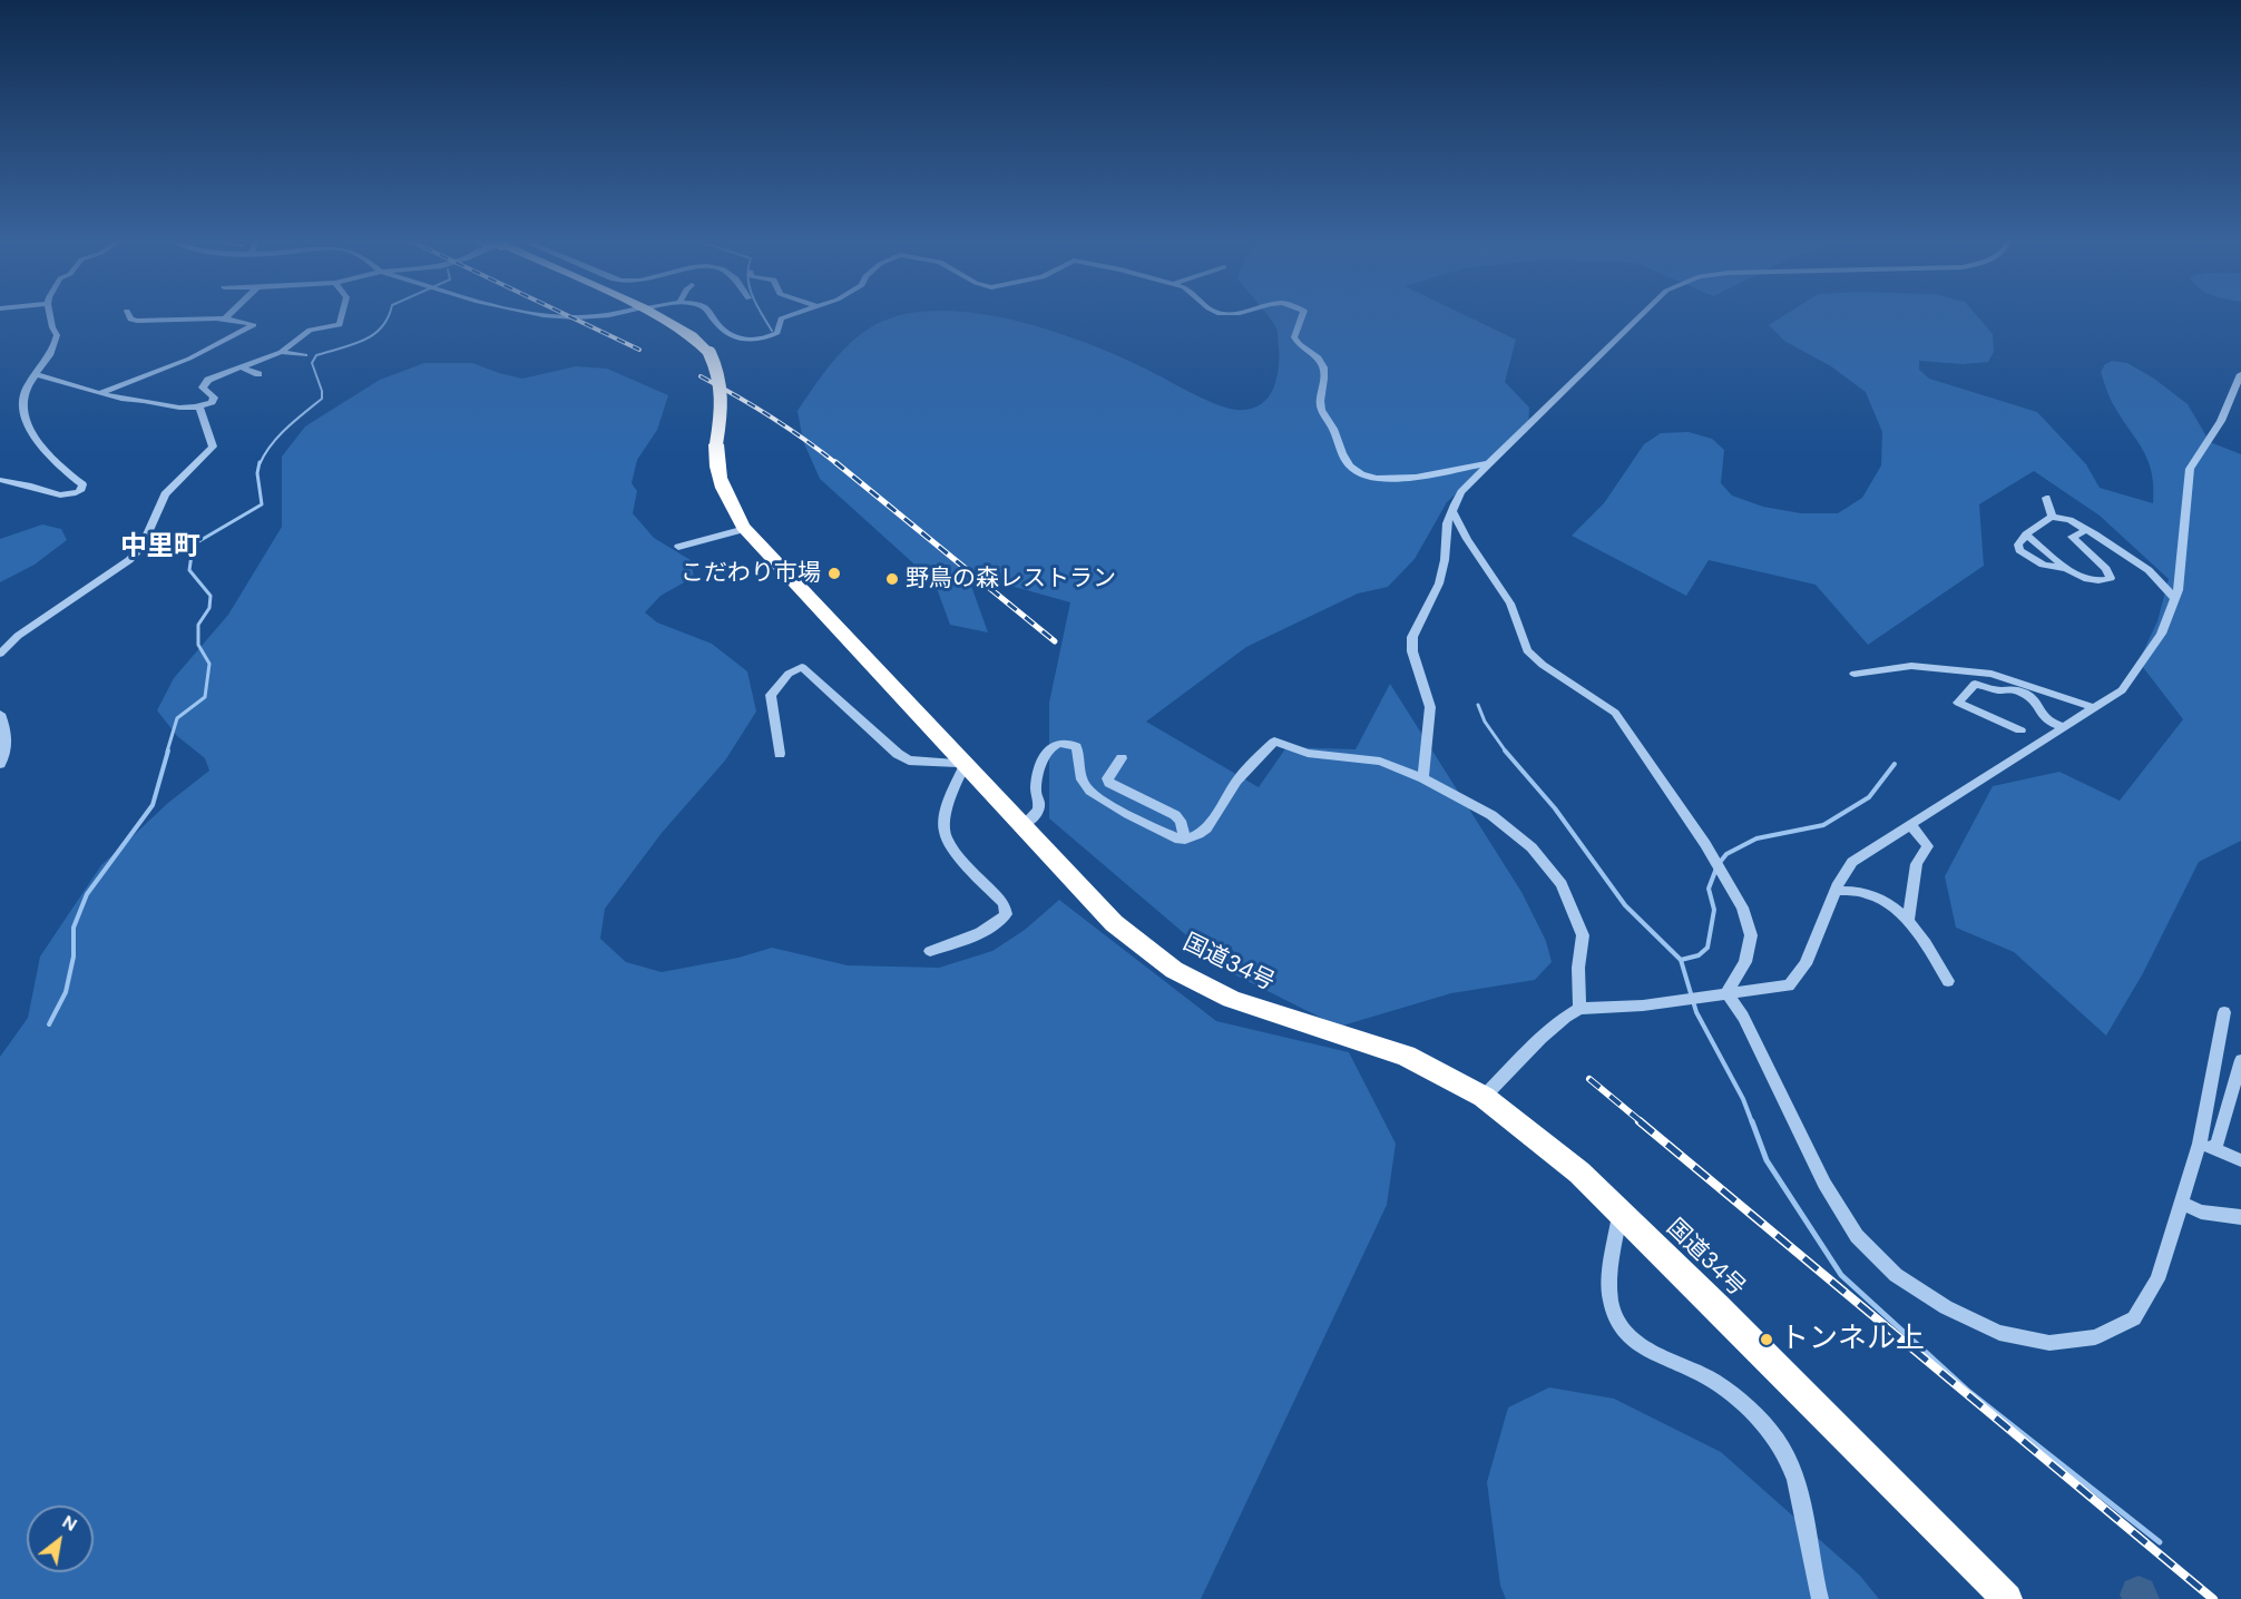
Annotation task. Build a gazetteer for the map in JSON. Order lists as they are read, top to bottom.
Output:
{
  "streets": {
    "highway": ["国道34号"]
  },
  "districts": ["中里町"],
  "places": ["こだわり市場", "野鳥の森レストラン", "トンネル上"],
  "north": "top right"
}
